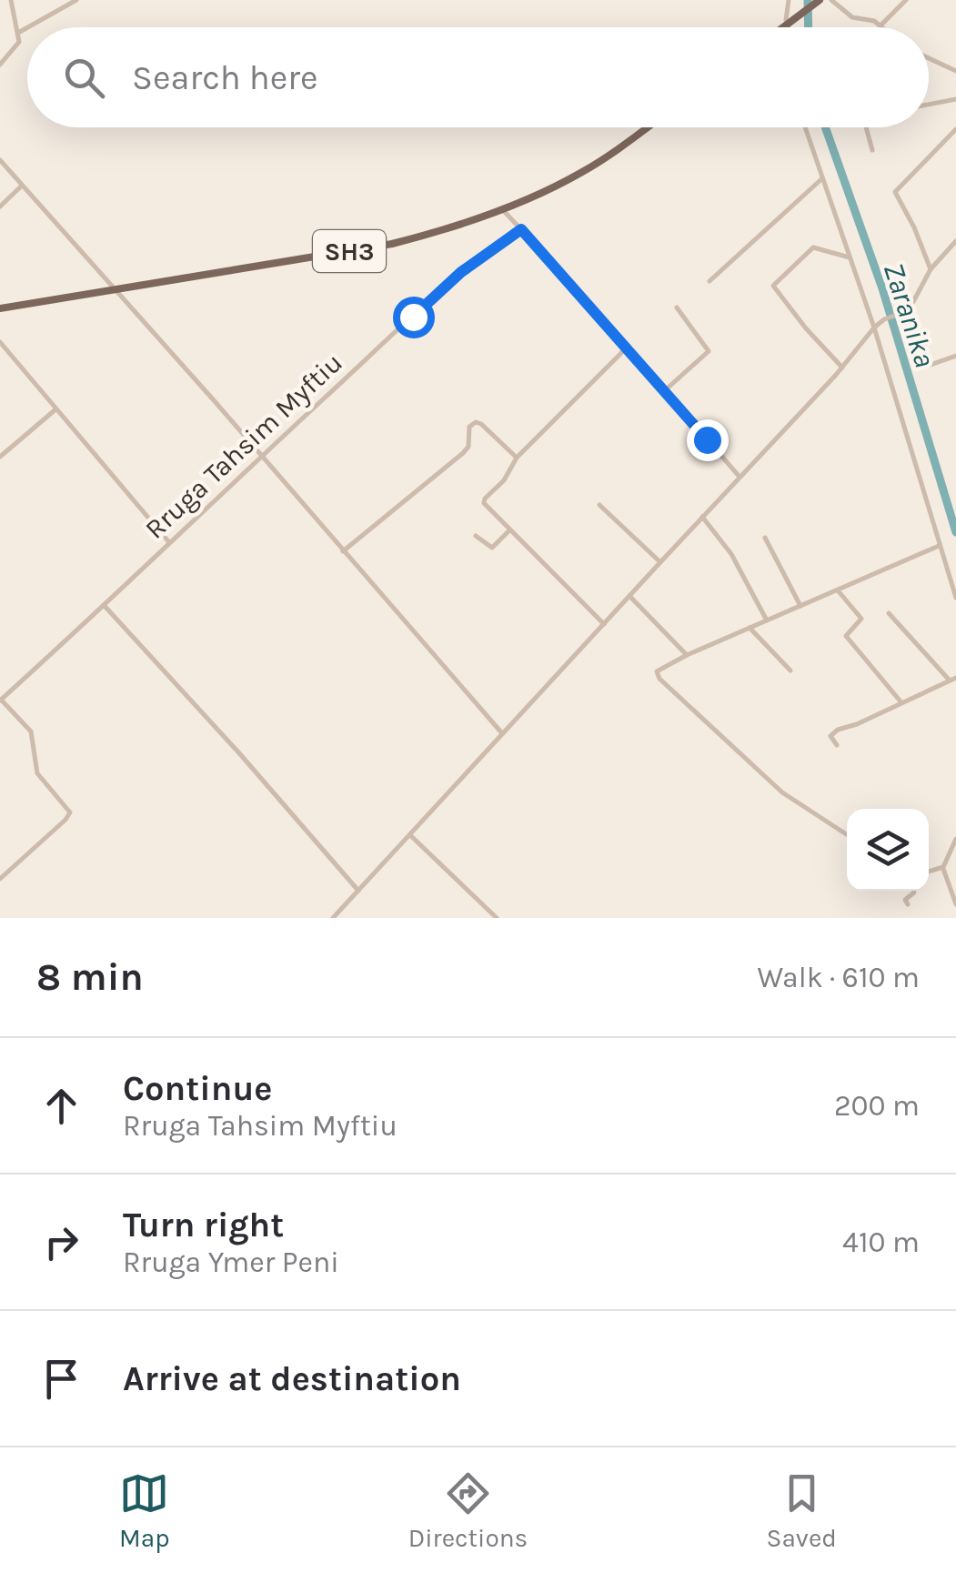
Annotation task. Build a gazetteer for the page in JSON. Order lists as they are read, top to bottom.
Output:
{
  "streets": {
    "main road": ["SH3"],
    "street": ["Rruga Tahsim Myftiu"]
  },
  "water": ["Zaranika"],
  "page": {
    "search": "Search here",
    "heading": ["8 min", "Walk · 610 m"],
    "list": [
      ["Continue", "Rruga Tahsim Myftiu", "200 m"],
      ["Turn right", "Rruga Ymer Peni", "410 m"],
      "Arrive at destination"
    ],
    "nav": ["Map", "Directions", "Saved"]
  }
}
